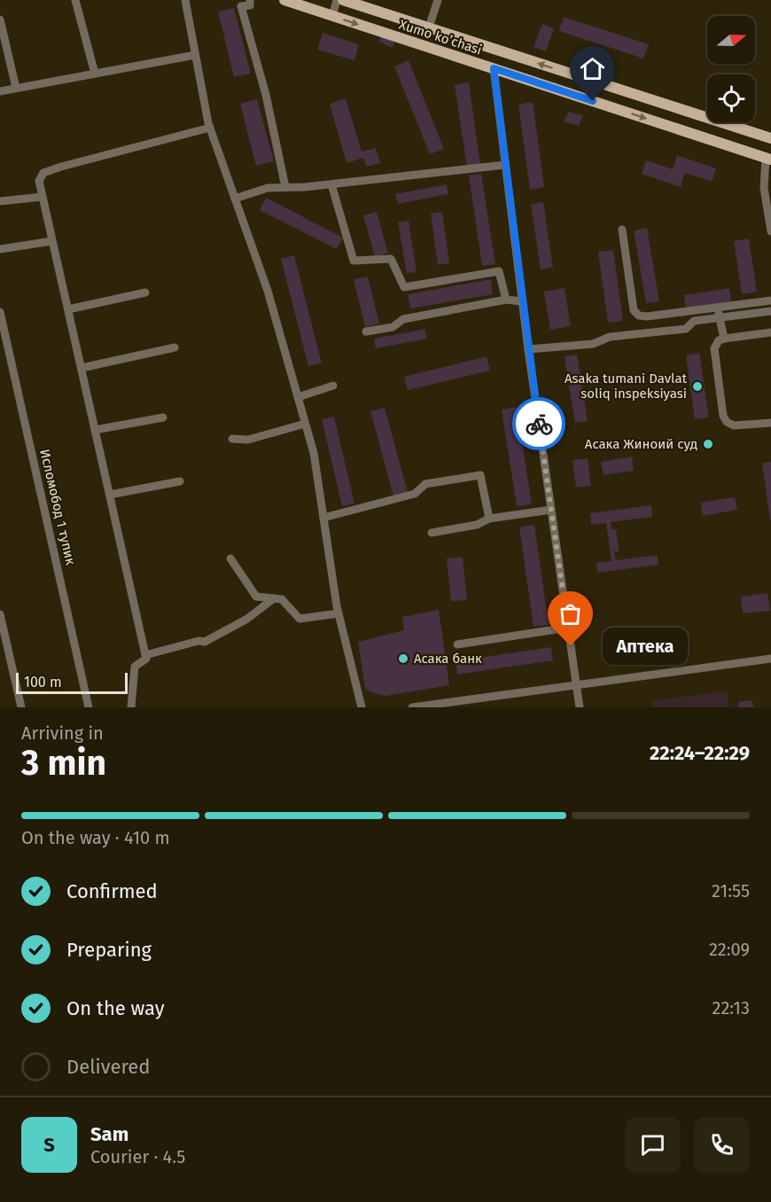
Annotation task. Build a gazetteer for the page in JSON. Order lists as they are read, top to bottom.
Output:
{
  "streets": {
    "main road": ["Xumo ko’chasi"],
    "street": ["Исломобод 1 тупик"]
  },
  "places": [
    "Asaka tumani Davlat soliq inspeksiyasi",
    "Асака Жиноий суд",
    "Аптека",
    "Асака банк"
  ],
  "scale_bar": "100 m",
  "north": "right",
  "page": {
    "bubble": "Аптека",
    "scale": "100 m",
    "heading": ["3 min", "Arriving in", "22:24–22:29"],
    "panel": ["Sam", "Courier · 4.5"],
    "bar": "On the way · 410 m",
    "list": [
      ["Confirmed", "21:55"],
      ["Preparing", "22:09"],
      ["On the way", "22:13"],
      "Delivered"
    ],
    "round": "S"
  }
}
